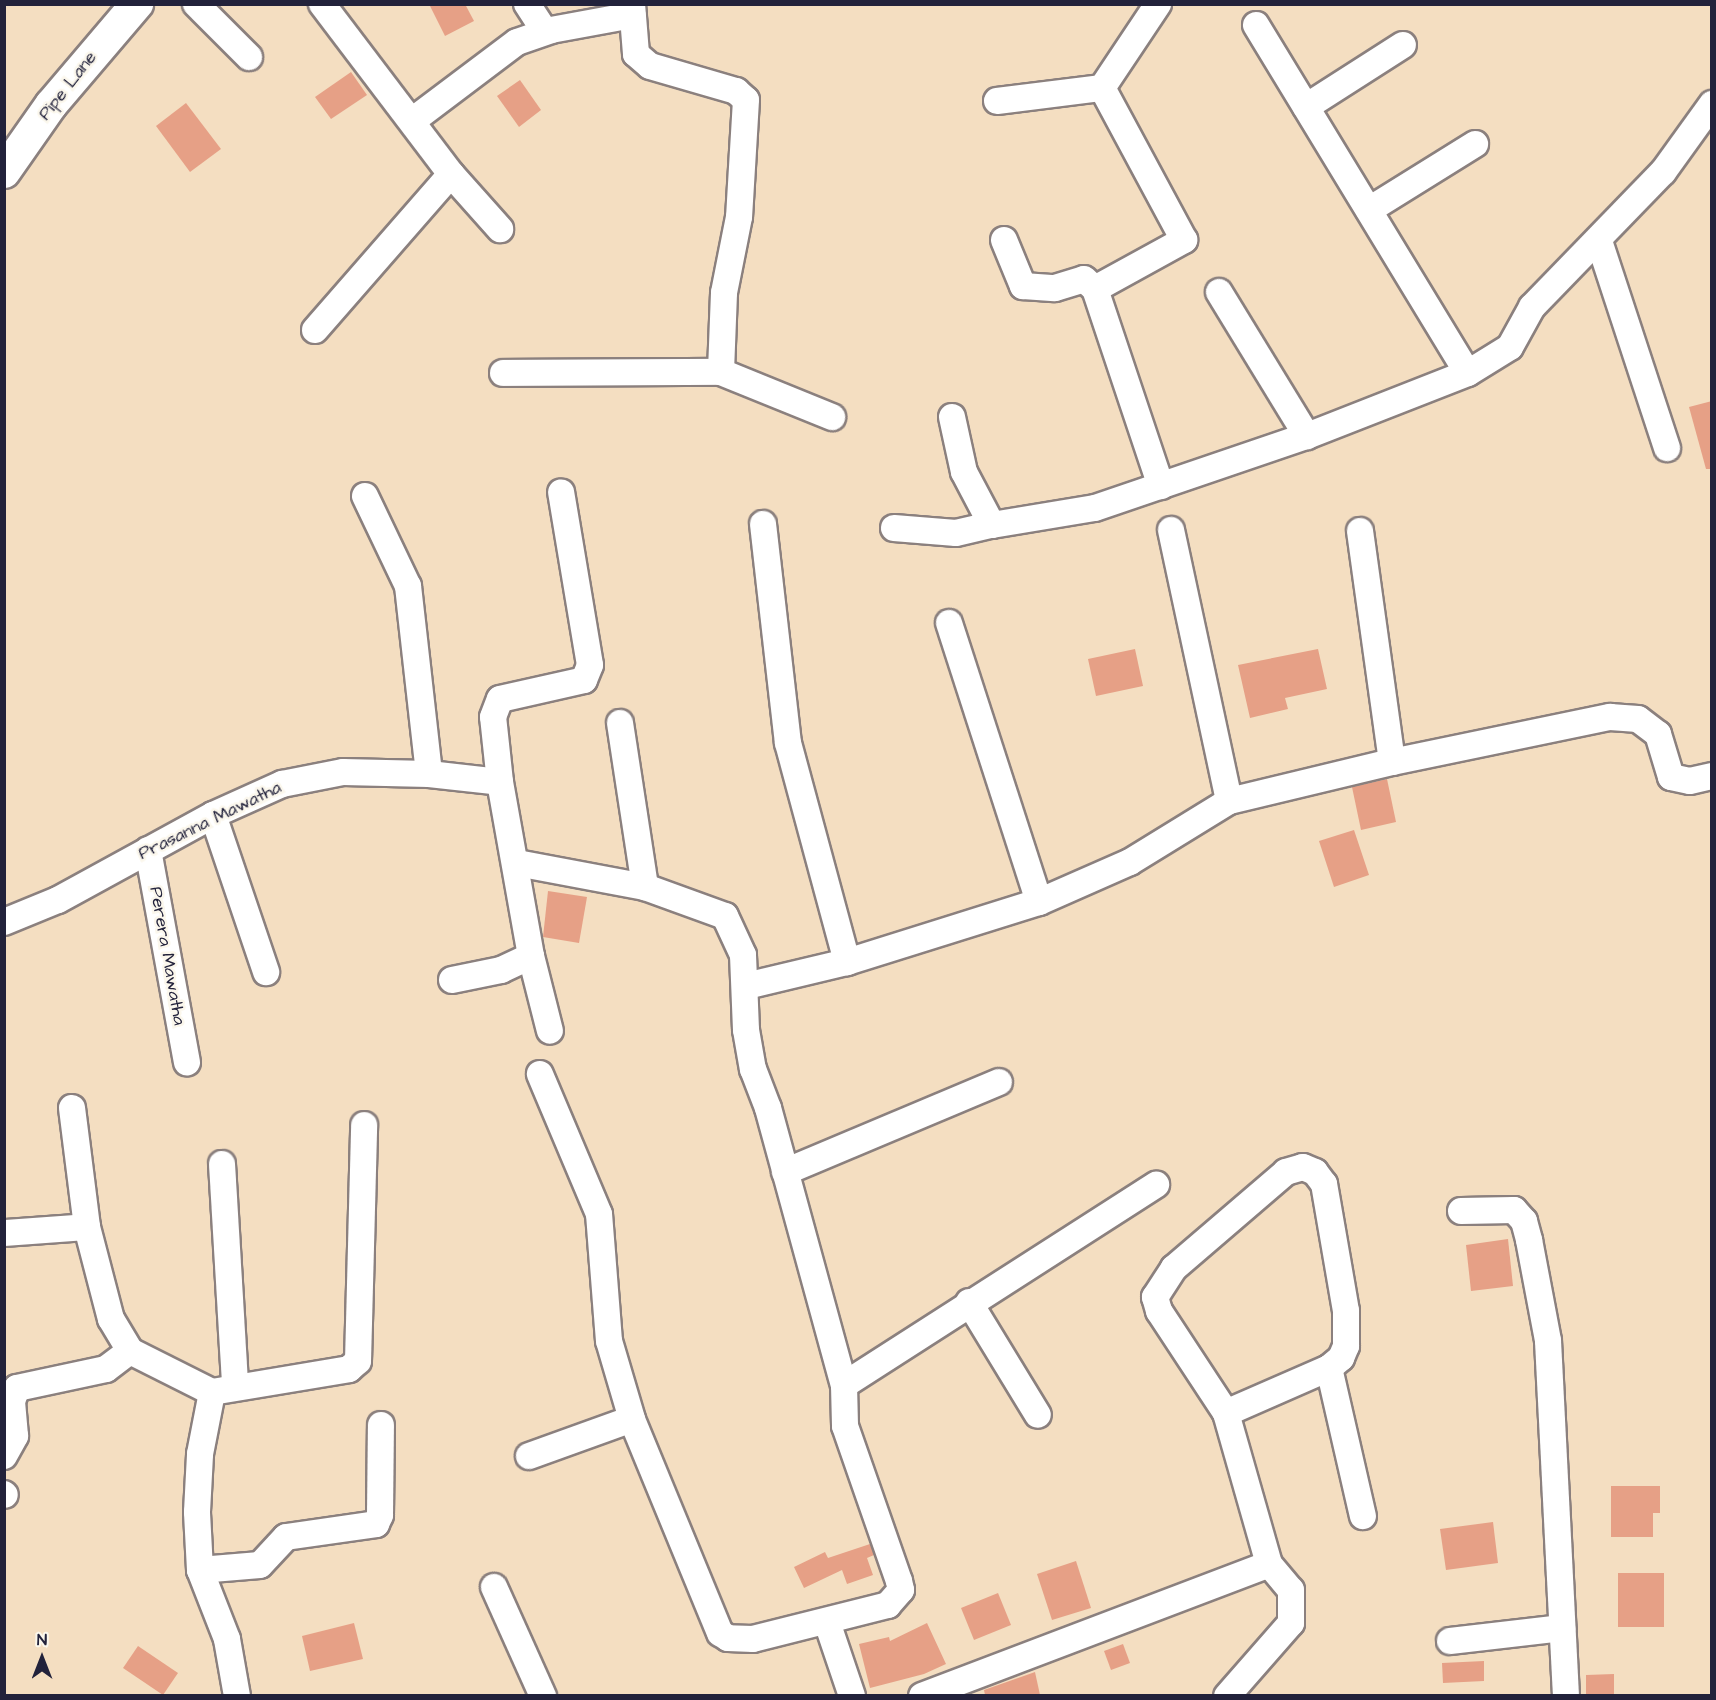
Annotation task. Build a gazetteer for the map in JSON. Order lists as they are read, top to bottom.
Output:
{
  "streets": {
    "street": ["Pipe Lane", "Prasanna Mawatha", "Perera Mawatha"]
  },
  "crossings": [
    ["Prasanna Mawatha", "Perera Mawatha"]
  ],
  "north": "top"
}
